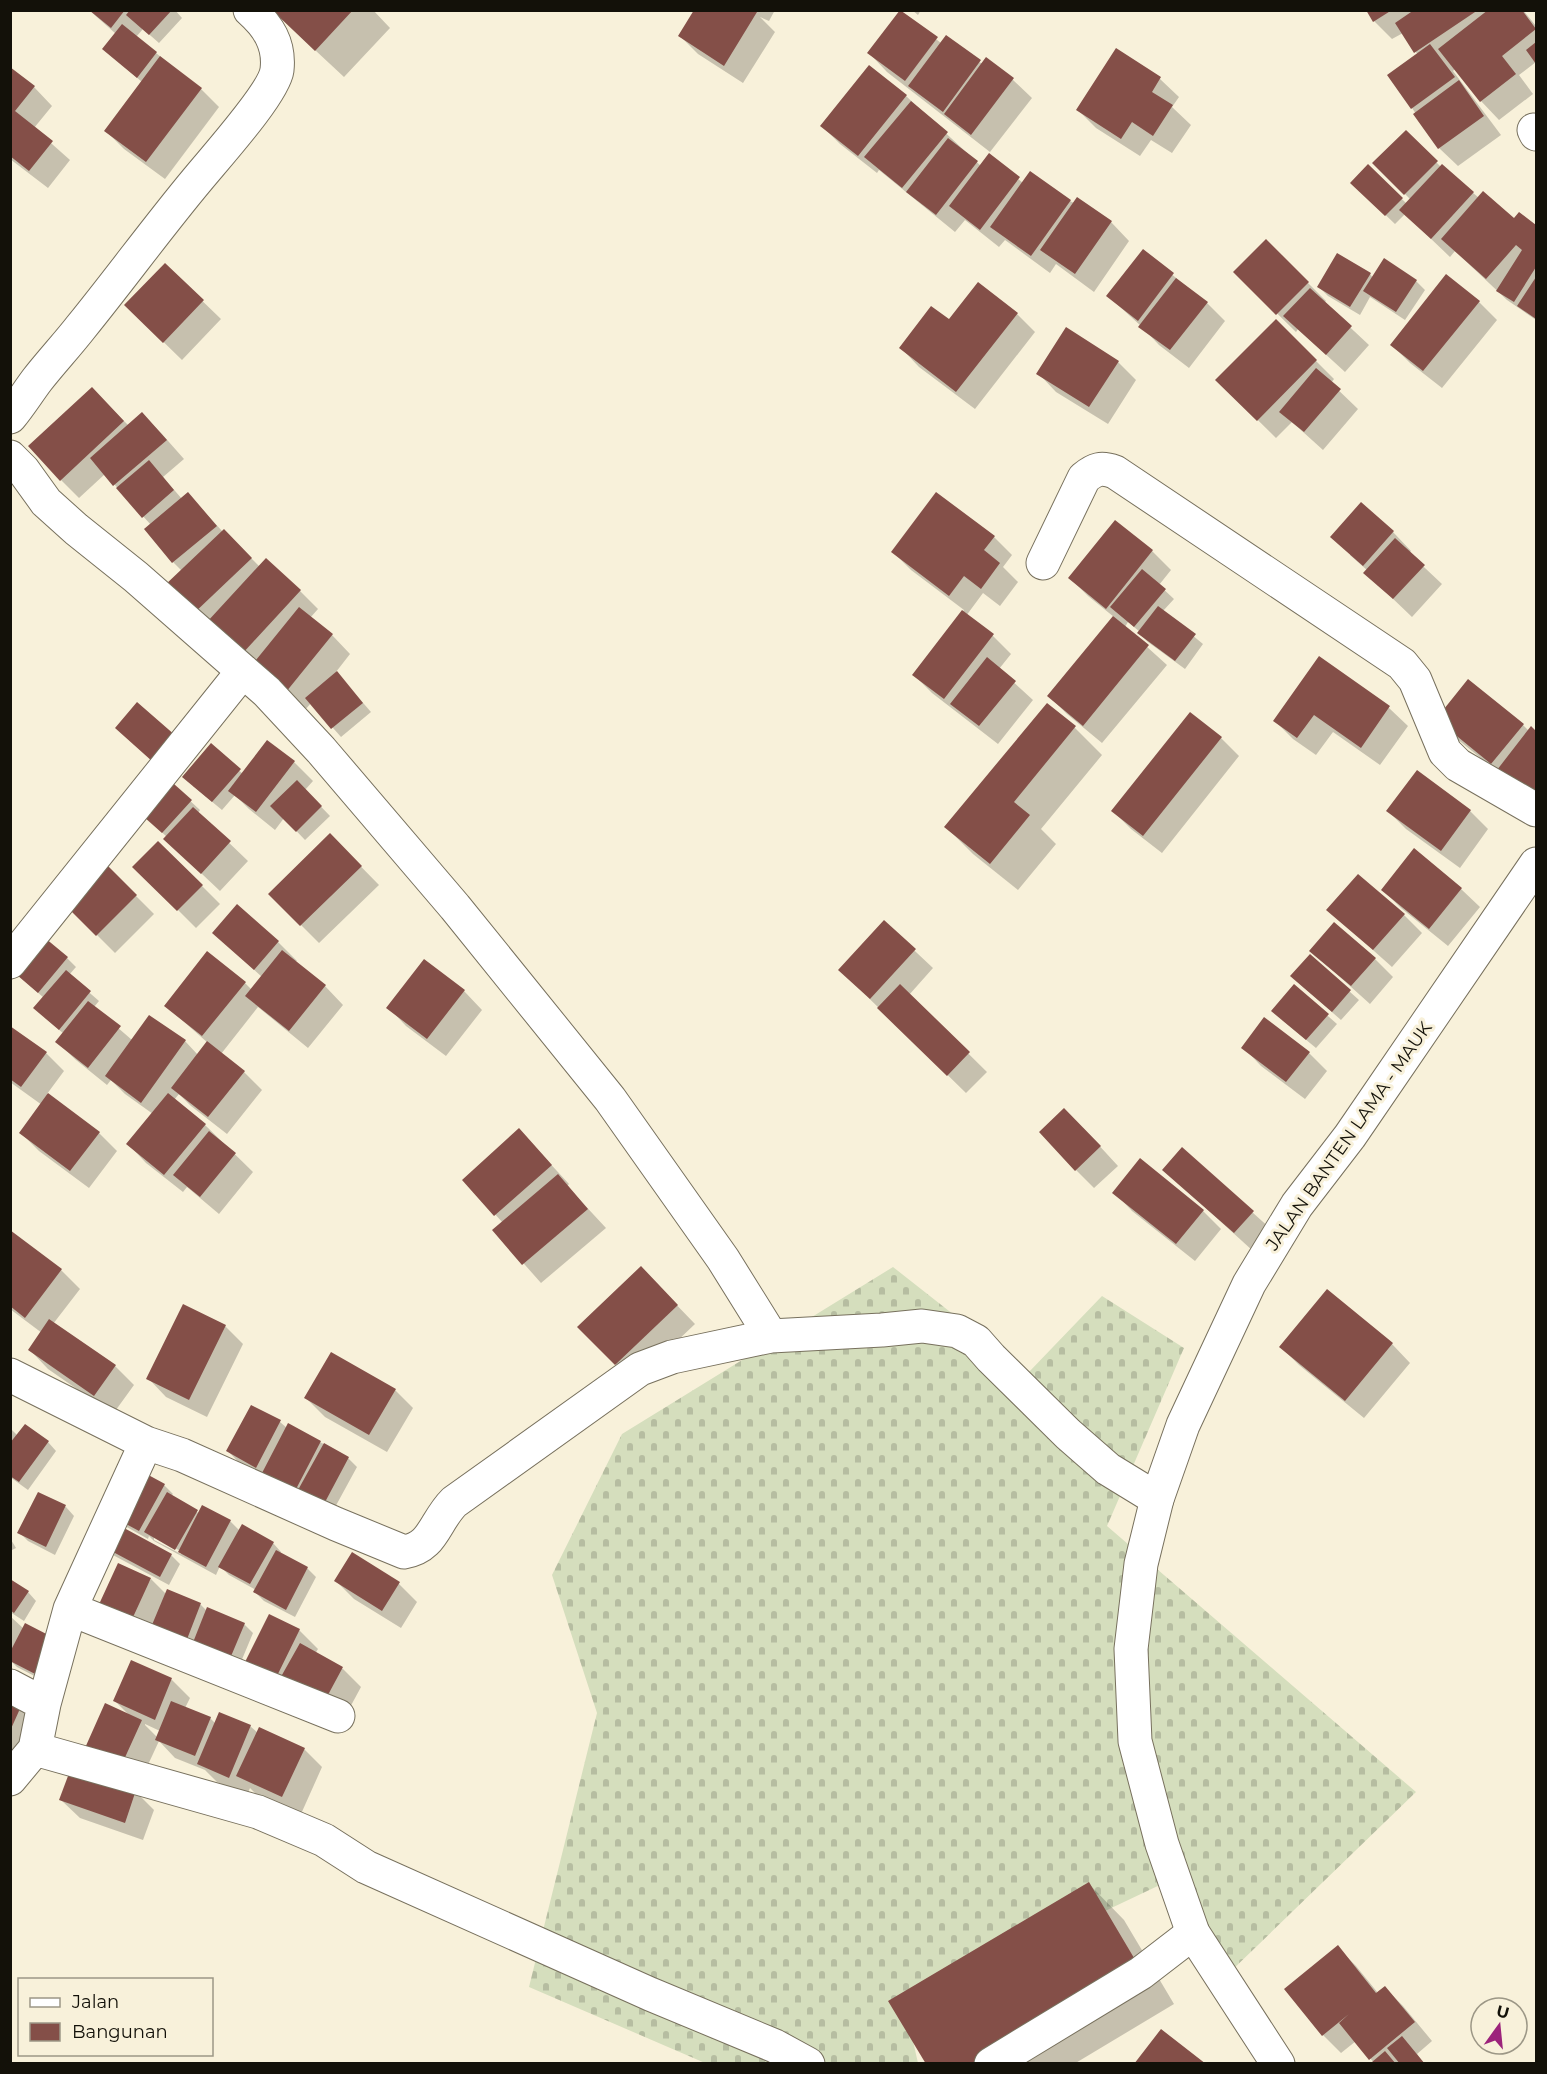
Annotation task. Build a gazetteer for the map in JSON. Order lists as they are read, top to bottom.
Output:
{
  "streets": {
    "street": ["JALAN BANTEN LAMA - MAUK"]
  },
  "legend": ["Jalan", "Bangunan"],
  "north": "top"
}
